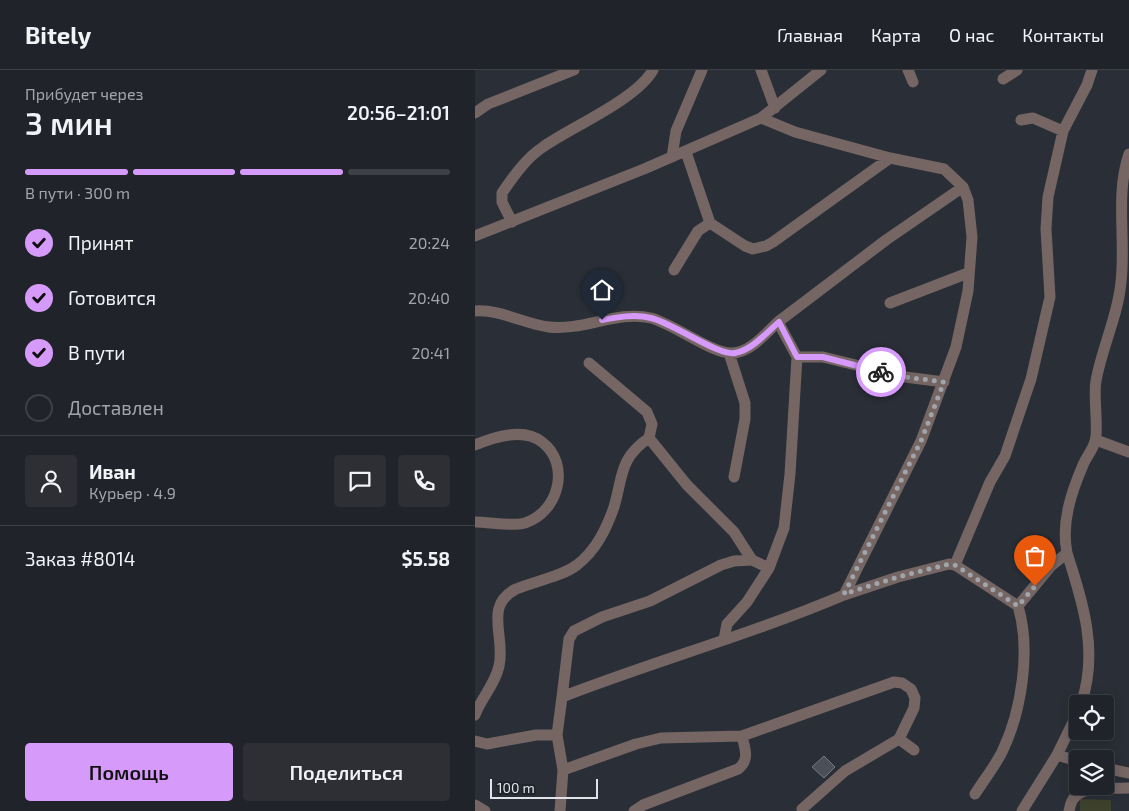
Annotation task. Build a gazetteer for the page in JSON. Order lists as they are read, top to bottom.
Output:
{
  "scale_bar": "100 m",
  "page": {
    "header": "Bitely",
    "nav": [
      "Главная",
      "Карта",
      "О нас",
      "Контакты"
    ],
    "heading": ["3 мин", "Прибудет через", "20:56–21:01"],
    "panel": [
      "Иван",
      "Курьер · 4.9",
      "Заказ #8014",
      "$5.58"
    ],
    "bar": "В пути · 300 m",
    "list": [
      ["Принят", "20:24"],
      ["Готовится", "20:40"],
      ["В пути", "20:41"],
      "Доставлен"
    ],
    "buttons": ["Помощь", "Поделиться"],
    "scale": "100 m"
  }
}
